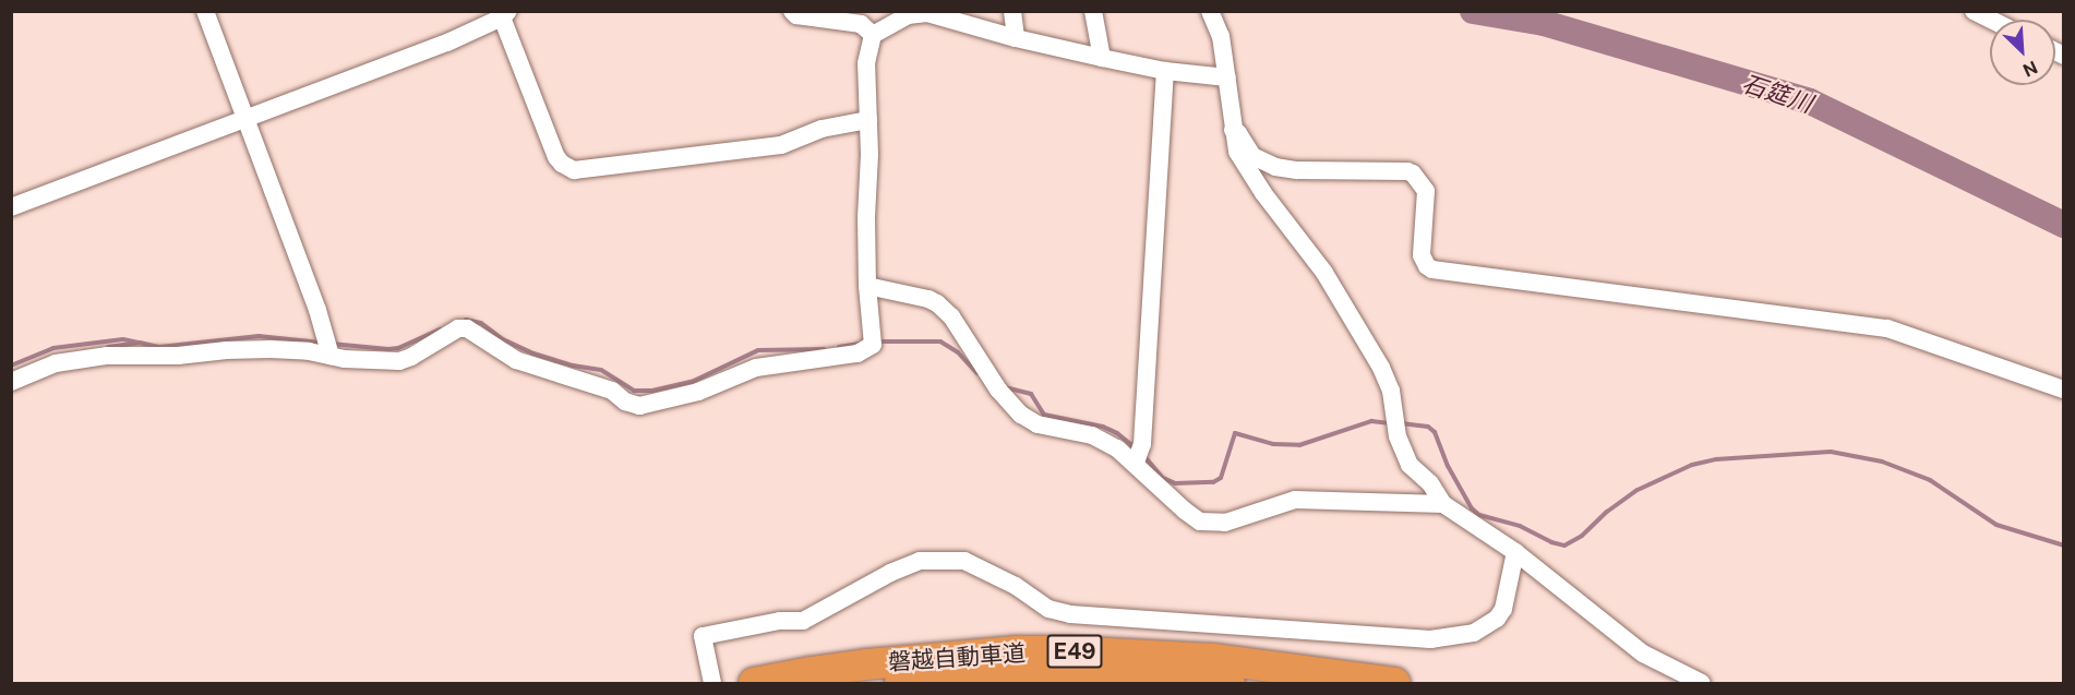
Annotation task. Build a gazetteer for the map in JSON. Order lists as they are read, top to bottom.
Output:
{
  "streets": {
    "highway": ["E49", "磐越自動車道"]
  },
  "water": ["石筵川"],
  "north": "bottom right"
}
